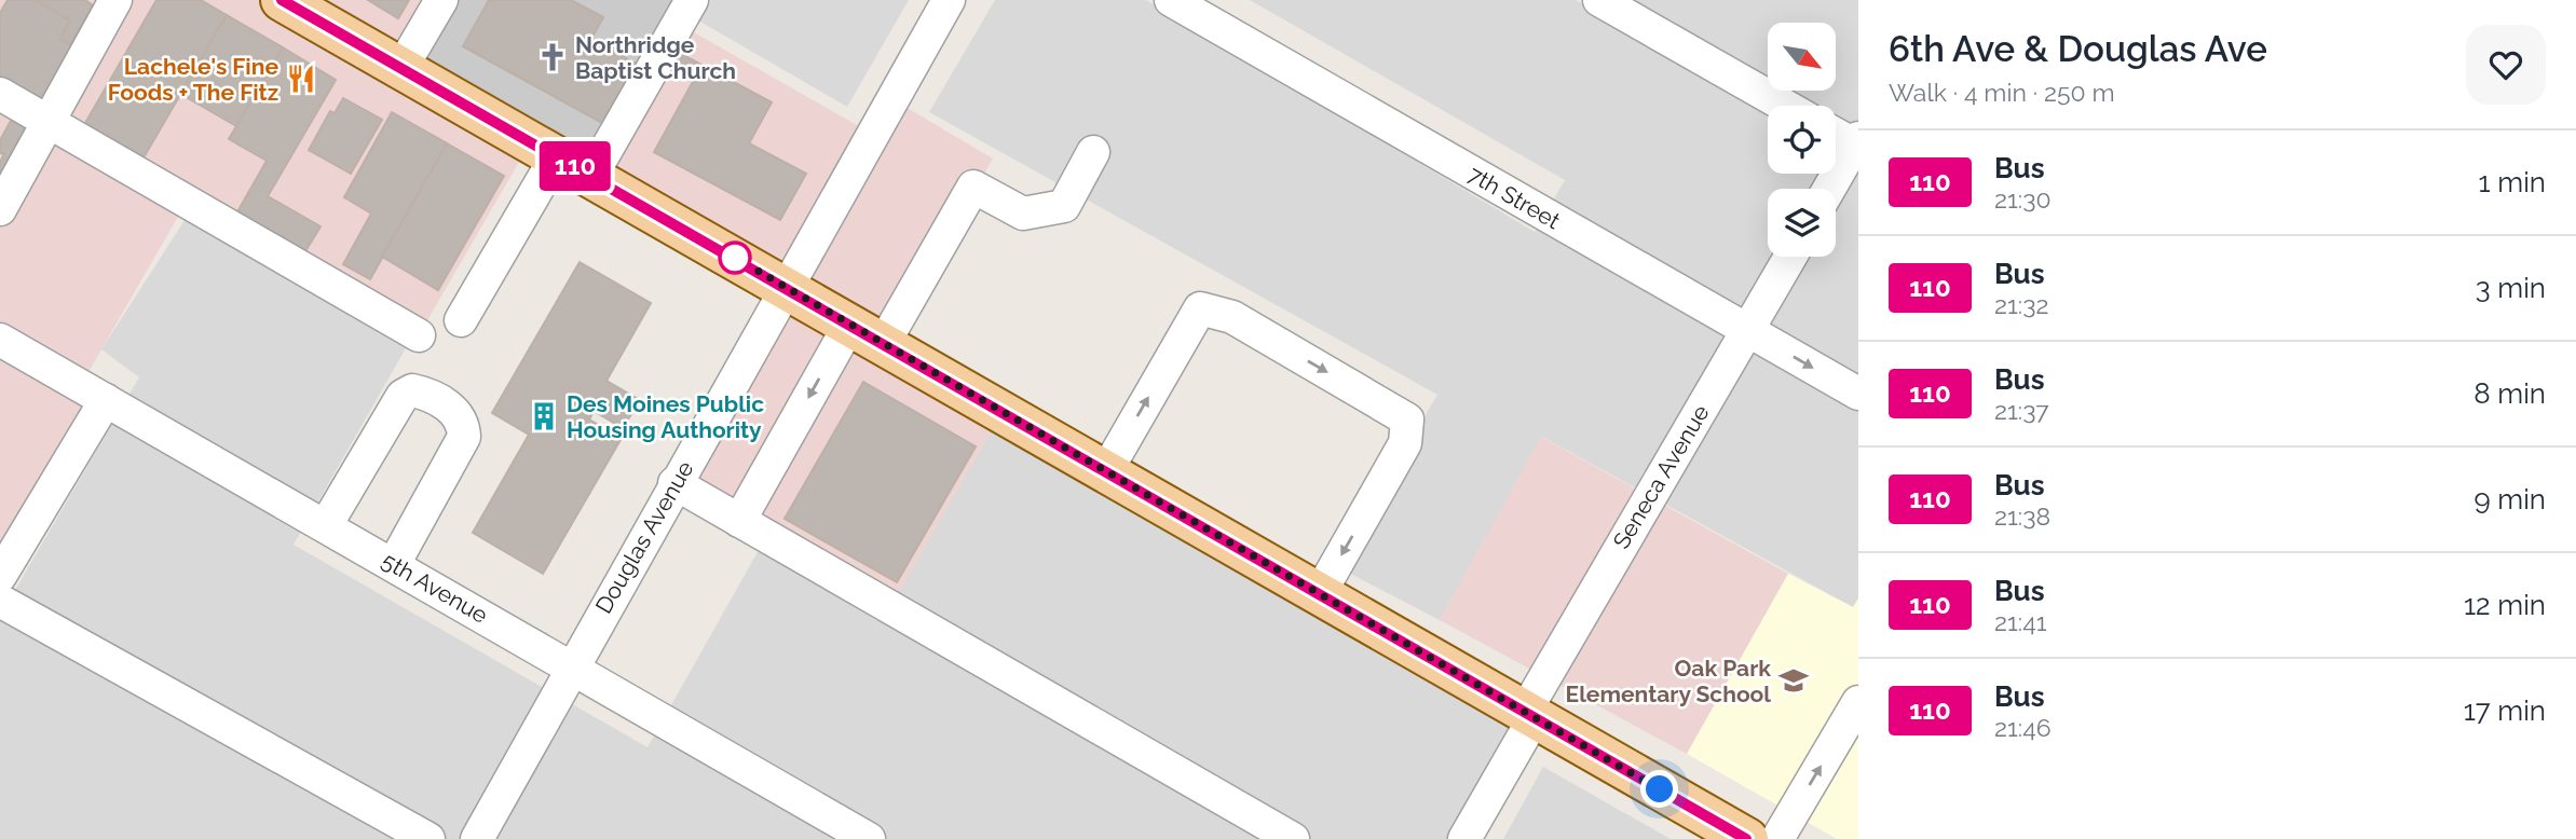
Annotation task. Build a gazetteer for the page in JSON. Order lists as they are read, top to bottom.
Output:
{
  "streets": {
    "street": [
      "7th Street",
      "Seneca Avenue",
      "Douglas Avenue",
      "5th Avenue"
    ]
  },
  "crossings": [
    ["7th Street", "Seneca Avenue"],
    ["Douglas Avenue", "5th Avenue"]
  ],
  "places": {
    "church": ["Northridge Baptist Church"],
    "restaurant": ["Lachele's Fine Foods + The Fitz"],
    "building": ["Des Moines Public Housing Authority"],
    "school or university": ["Oak Park Elementary School"]
  },
  "lines": ["bus line 110"],
  "north": "bottom right",
  "page": {
    "on_map": "110",
    "heading": ["6th Ave & Douglas Ave", "Walk · 4 min · 250 m"],
    "list": [
      {
        "mark": "110",
        "name": "Bus",
        "note": "21:30",
        "value": "1 min"
      },
      {
        "mark": "110",
        "name": "Bus",
        "note": "21:32",
        "value": "3 min"
      },
      {
        "mark": "110",
        "name": "Bus",
        "note": "21:37",
        "value": "8 min"
      },
      {
        "mark": "110",
        "name": "Bus",
        "note": "21:38",
        "value": "9 min"
      },
      {
        "mark": "110",
        "name": "Bus",
        "note": "21:41",
        "value": "12 min"
      },
      {
        "mark": "110",
        "name": "Bus",
        "note": "21:46",
        "value": "17 min"
      }
    ]
  }
}
